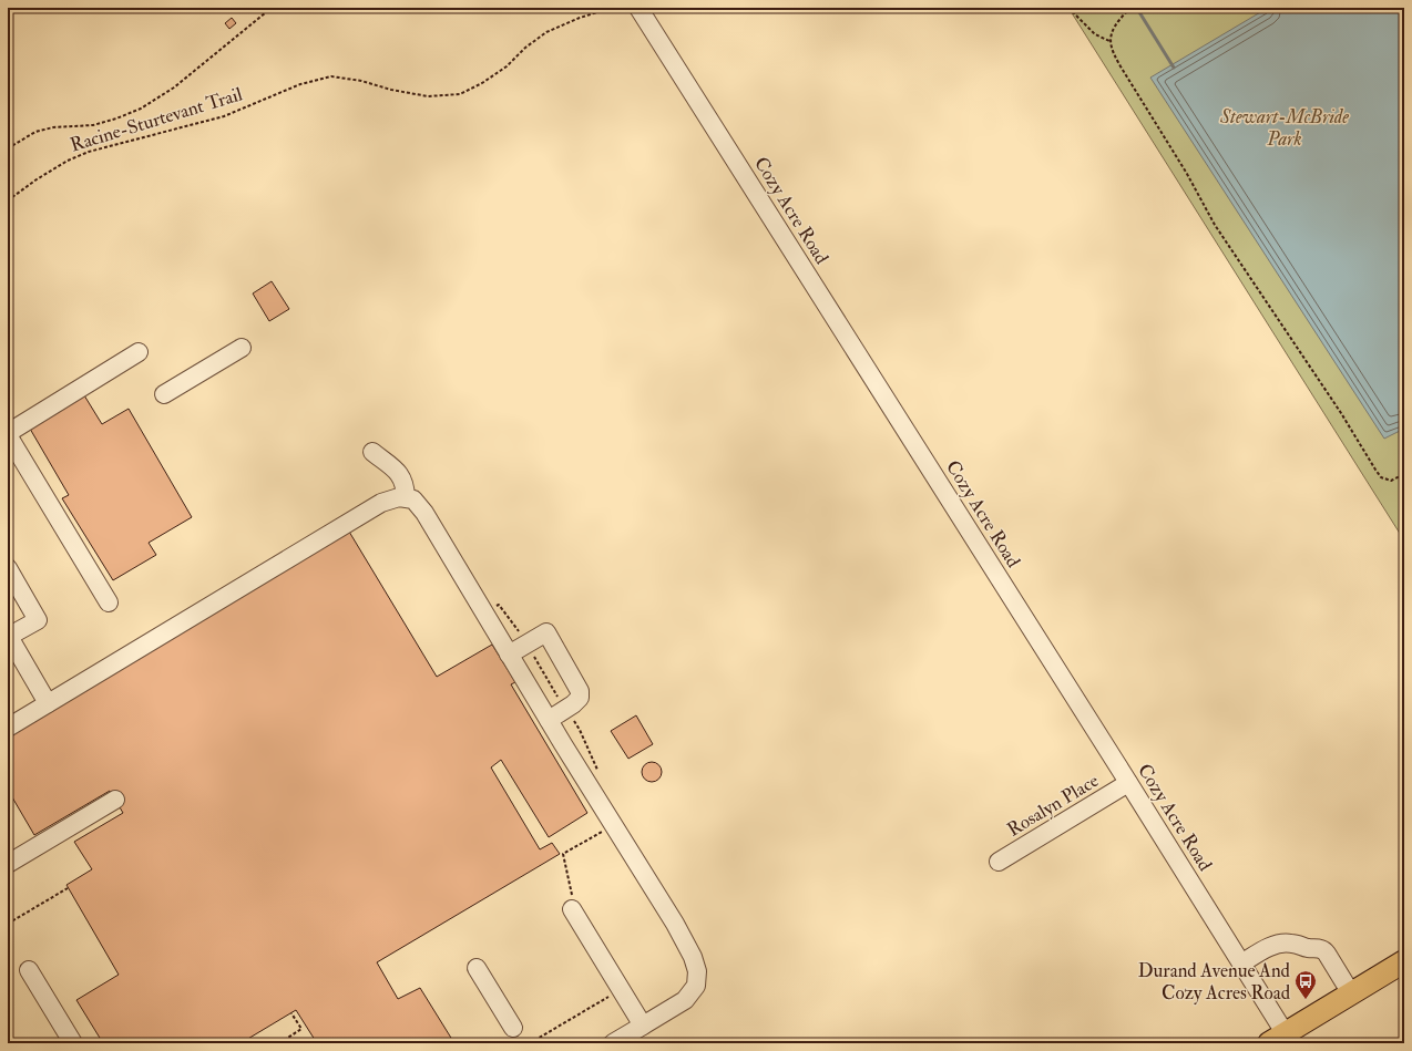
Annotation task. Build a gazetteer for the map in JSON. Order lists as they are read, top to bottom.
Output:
{
  "streets": {
    "street": ["Cozy Acre Road", "Rosalyn Place"],
    "path": ["Racine-Sturtevant Trail"]
  },
  "crossings": [
    ["Cozy Acre Road", "Rosalyn Place"]
  ],
  "parks": ["Stewart-McBride Park"],
  "places": {
    "bus stop": ["Durand Avenue And Cozy Acres Road"]
  }
}
